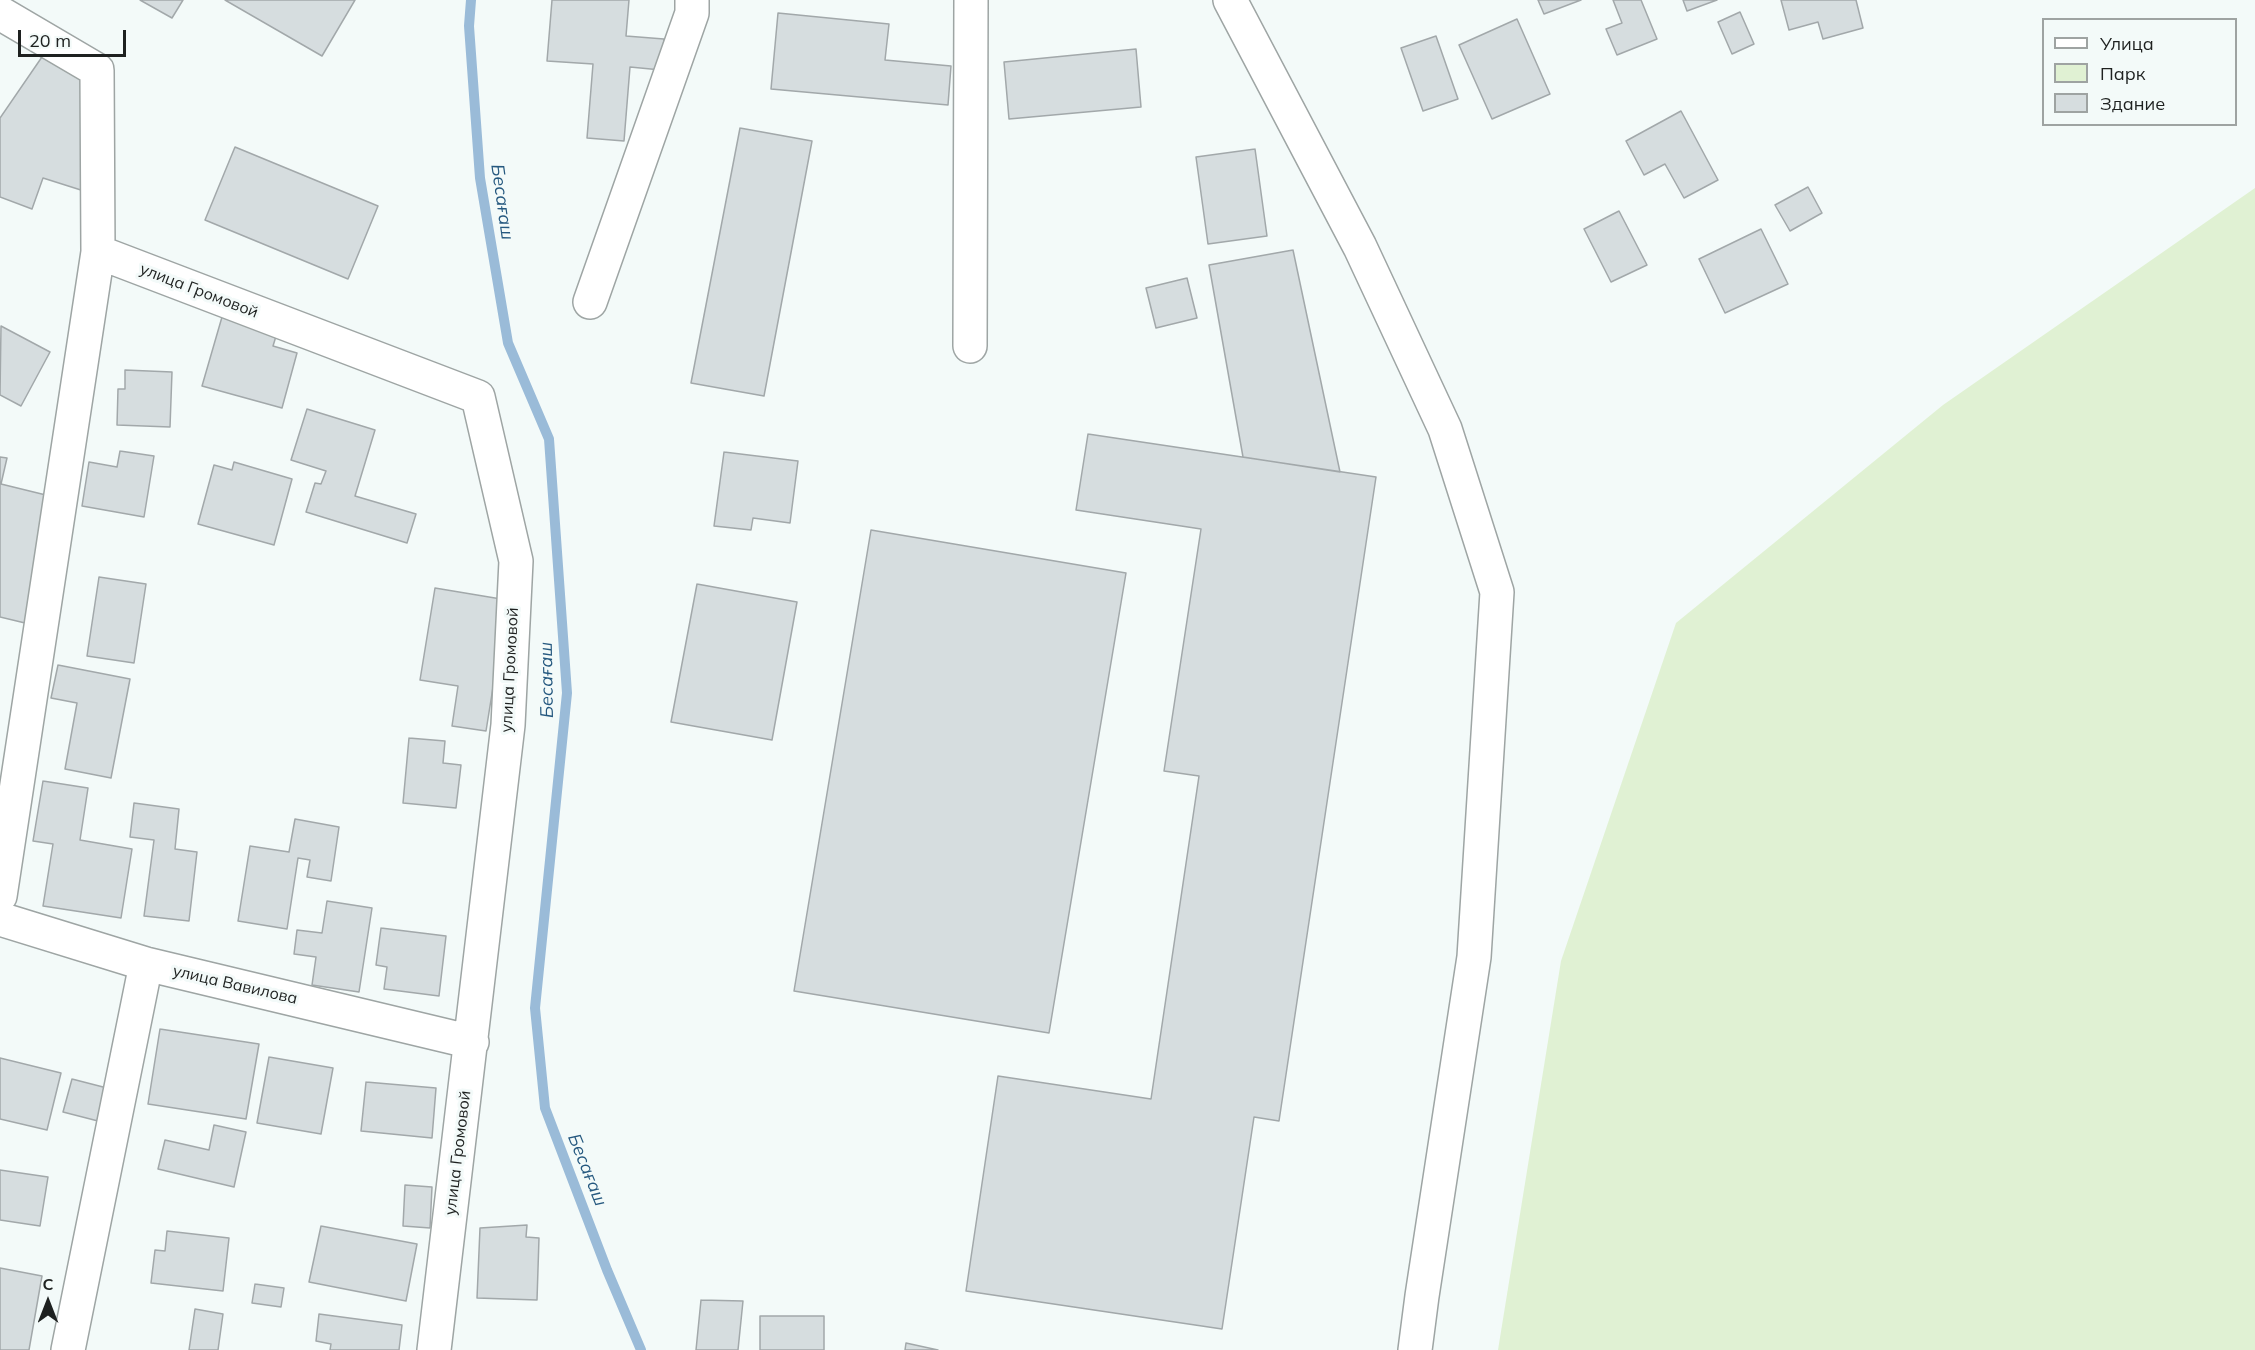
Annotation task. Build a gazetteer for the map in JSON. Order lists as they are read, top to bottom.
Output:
{
  "streets": {
    "street": ["улица Громовой", "улица Вавилова"]
  },
  "crossings": [
    ["улица Громовой", "улица Вавилова"]
  ],
  "water": ["Бесағаш"],
  "legend": ["Улица", "Парк", "Здание"],
  "scale_bar": "20 m",
  "north": "top"
}
